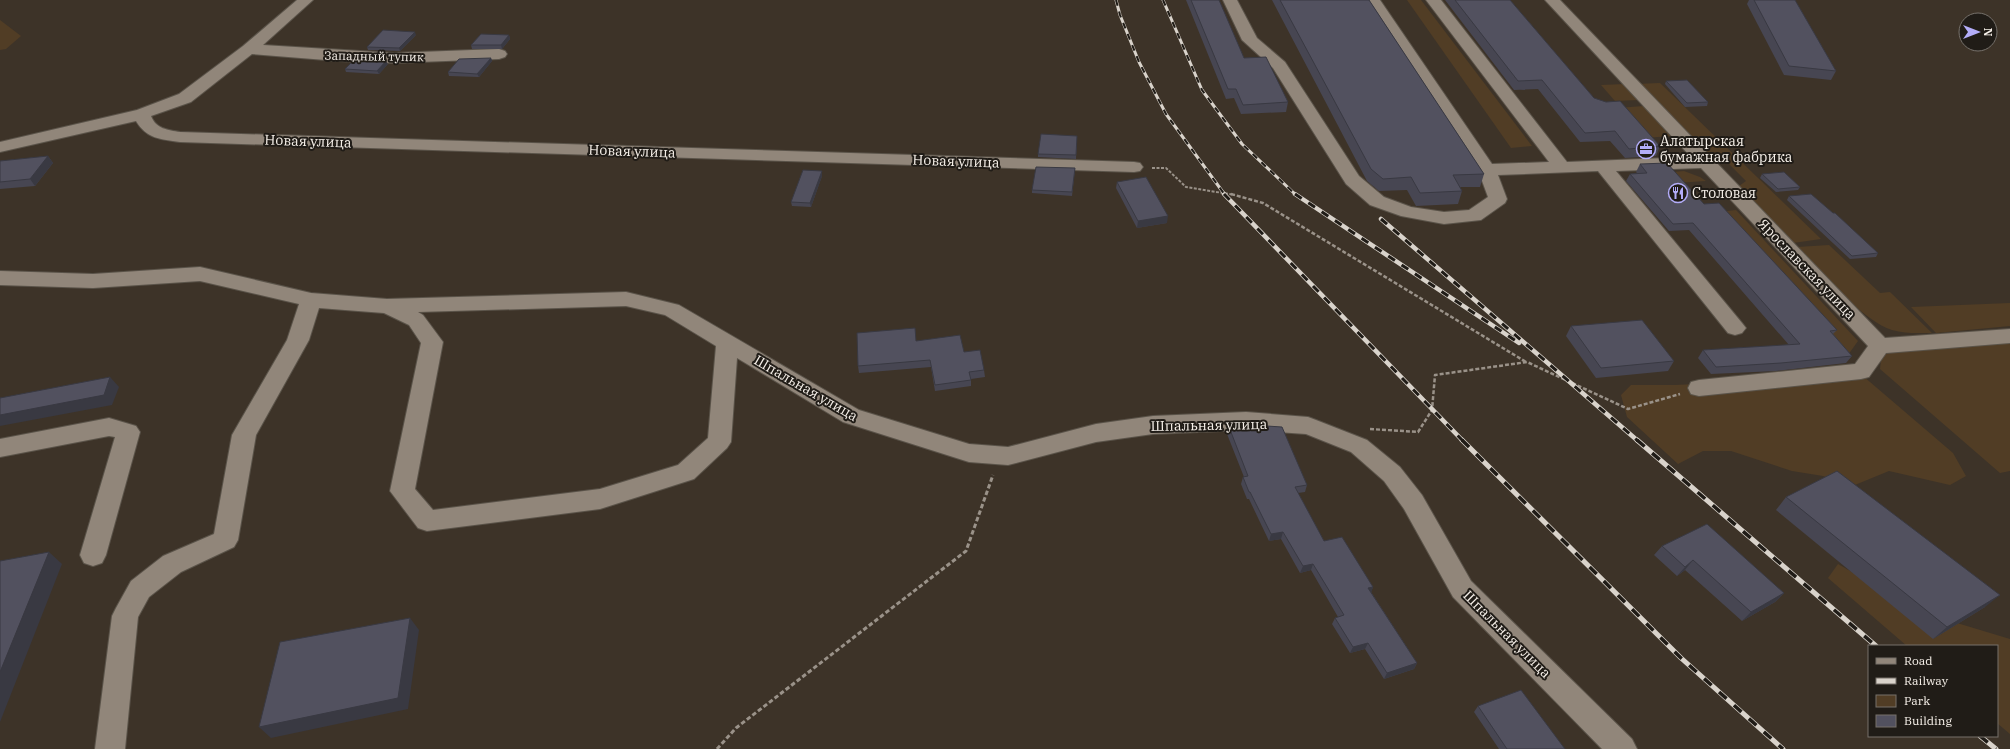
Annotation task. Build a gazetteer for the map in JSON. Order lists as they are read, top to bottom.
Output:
{
  "streets": {
    "street": [
      "Западный тупик",
      "Новая улица",
      "Ярославская улица",
      "Шпальная улица"
    ]
  },
  "places": {
    "office": ["Алатырская бумажная фабрика"],
    "restaurant": ["Столовая"]
  },
  "legend": [
    "Road",
    "Railway",
    "Park",
    "Building"
  ],
  "north": "right"
}
